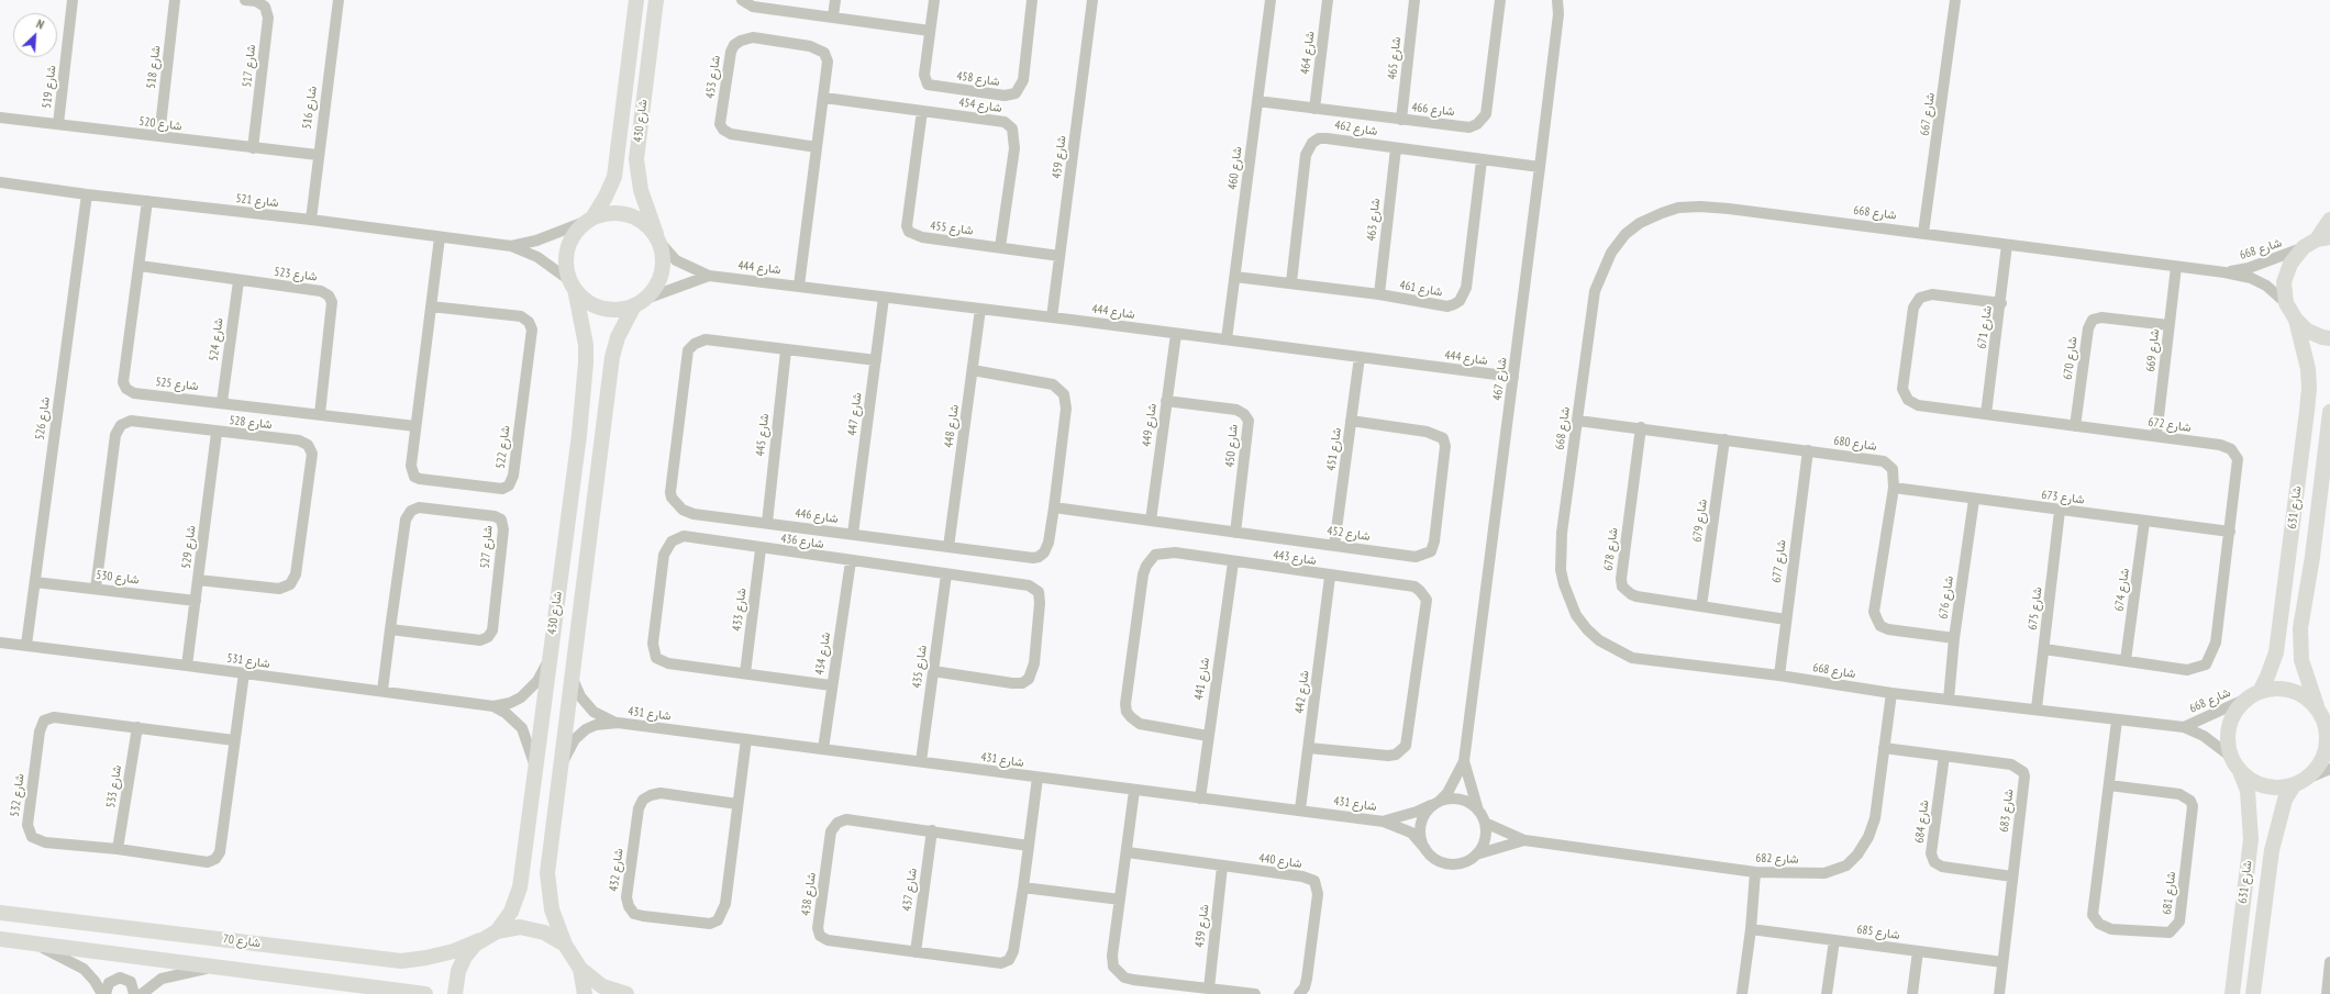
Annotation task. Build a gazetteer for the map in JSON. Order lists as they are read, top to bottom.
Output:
{
  "streets": {
    "main road": ["شارع 430", "شارع 631", "شارع 70"],
    "street": [
      "شارع 464",
      "شارع 465",
      "شارع 517",
      "شارع 518",
      "شارع 453",
      "شارع 458",
      "شارع 519",
      "شارع 454",
      "شارع 516",
      "شارع 466",
      "شارع 667",
      "شارع 520",
      "شارع 462",
      "شارع 459",
      "شارع 460",
      "شارع 521",
      "شارع 668",
      "شارع 463",
      "شارع 455",
      "شارع 444",
      "شارع 523",
      "شارع 461",
      "شارع 671",
      "شارع 524",
      "شارع 669",
      "شارع 670",
      "شارع 467",
      "شارع 525",
      "شارع 447",
      "شارع 526",
      "شارع 528",
      "شارع 449",
      "شارع 672",
      "شارع 448",
      "شارع 445",
      "شارع 680",
      "شارع 450",
      "شارع 522",
      "شارع 451",
      "شارع 673",
      "شارع 446",
      "شارع 679",
      "شارع 452",
      "شارع 436",
      "شارع 529",
      "شارع 527",
      "شارع 678",
      "شارع 443",
      "شارع 677",
      "شارع 530",
      "شارع 674",
      "شارع 676",
      "شارع 675",
      "شارع 433",
      "شارع 434",
      "شارع 531",
      "شارع 435",
      "شارع 441",
      "شارع 442",
      "شارع 431",
      "شارع 533",
      "شارع 532",
      "شارع 683",
      "شارع 684",
      "شارع 682",
      "شارع 440",
      "شارع 432",
      "شارع 437",
      "شارع 681",
      "شارع 438",
      "شارع 439",
      "شارع 685"
    ]
  },
  "crossings": [
    ["شارع 464", "شارع 466"],
    ["شارع 465", "شارع 466"],
    ["شارع 517", "شارع 520"],
    ["شارع 518", "شارع 520"],
    ["شارع 453", "شارع 454"],
    ["شارع 453", "شارع 444"],
    ["شارع 519", "شارع 520"],
    ["شارع 454", "شارع 455"],
    ["شارع 516", "شارع 520"],
    ["شارع 516", "شارع 521"],
    ["شارع 466", "شارع 460"],
    ["شارع 667", "شارع 668"],
    ["شارع 430", "شارع 521"],
    ["شارع 430", "شارع 444"],
    ["شارع 430", "شارع 531"],
    ["شارع 430", "شارع 431"],
    ["شارع 430", "شارع 70"],
    ["شارع 462", "شارع 463"],
    ["شارع 462", "شارع 461"],
    ["شارع 462", "شارع 467"],
    ["شارع 459", "شارع 455"],
    ["شارع 459", "شارع 444"],
    ["شارع 460", "شارع 444"],
    ["شارع 460", "شارع 461"],
    ["شارع 521", "شارع 444"],
    ["شارع 521", "شارع 525"],
    ["شارع 521", "شارع 526"],
    ["شارع 521", "شارع 522"],
    ["شارع 668", "شارع 671"],
    ["شارع 668", "شارع 669"],
    ["شارع 668", "شارع 680"],
    ["شارع 668", "شارع 631"],
    ["شارع 668", "شارع 677"],
    ["شارع 668", "شارع 676"],
    ["شارع 668", "شارع 675"],
    ["شارع 668", "شارع 682"],
    ["شارع 668", "شارع 681"],
    ["شارع 463", "شارع 461"],
    ["شارع 444", "شارع 467"],
    ["شارع 444", "شارع 447"],
    ["شارع 444", "شارع 449"],
    ["شارع 444", "شارع 448"],
    ["شارع 444", "شارع 451"],
    ["شارع 523", "شارع 524"],
    ["شارع 523", "شارع 525"],
    ["شارع 671", "شارع 672"],
    ["شارع 524", "شارع 525"],
    ["شارع 669", "شارع 670"],
    ["شارع 669", "شارع 672"],
    ["شارع 670", "شارع 672"],
    ["شارع 467", "شارع 431"],
    ["شارع 467", "شارع 682"],
    ["شارع 525", "شارع 522"],
    ["شارع 447", "شارع 446"],
    ["شارع 526", "شارع 530"],
    ["شارع 526", "شارع 531"],
    ["شارع 528", "شارع 529"],
    ["شارع 528", "شارع 530"],
    ["شارع 449", "شارع 450"],
    ["شارع 449", "شارع 452"],
    ["شارع 672", "شارع 673"],
    ["شارع 672", "شارع 674"],
    ["شارع 672", "شارع 675"],
    ["شارع 448", "شارع 446"],
    ["شارع 445", "شارع 446"],
    ["شارع 680", "شارع 673"],
    ["شارع 680", "شارع 679"],
    ["شارع 680", "شارع 678"],
    ["شارع 680", "شارع 677"],
    ["شارع 680", "شارع 676"],
    ["شارع 450", "شارع 452"],
    ["شارع 451", "شارع 452"],
    ["شارع 673", "شارع 674"],
    ["شارع 673", "شارع 676"],
    ["شارع 673", "شارع 675"],
    ["شارع 446", "شارع 452"],
    ["شارع 679", "شارع 678"],
    ["شارع 436", "شارع 433"],
    ["شارع 436", "شارع 434"],
    ["شارع 436", "شارع 435"],
    ["شارع 529", "شارع 530"],
    ["شارع 529", "شارع 531"],
    ["شارع 527", "شارع 531"],
    ["شارع 678", "شارع 677"],
    ["شارع 443", "شارع 441"],
    ["شارع 443", "شارع 442"],
    ["شارع 434", "شارع 431"],
    ["شارع 531", "شارع 532"],
    ["شارع 435", "شارع 431"],
    ["شارع 441", "شارع 431"],
    ["شارع 442", "شارع 431"],
    ["شارع 431", "شارع 682"],
    ["شارع 431", "شارع 432"],
    ["شارع 431", "شارع 438"],
    ["شارع 533", "شارع 532"],
    ["شارع 683", "شارع 684"],
    ["شارع 683", "شارع 682"],
    ["شارع 683", "شارع 685"],
    ["شارع 440", "شارع 439"],
    ["شارع 437", "شارع 438"]
  ],
  "north": "top right"
}
